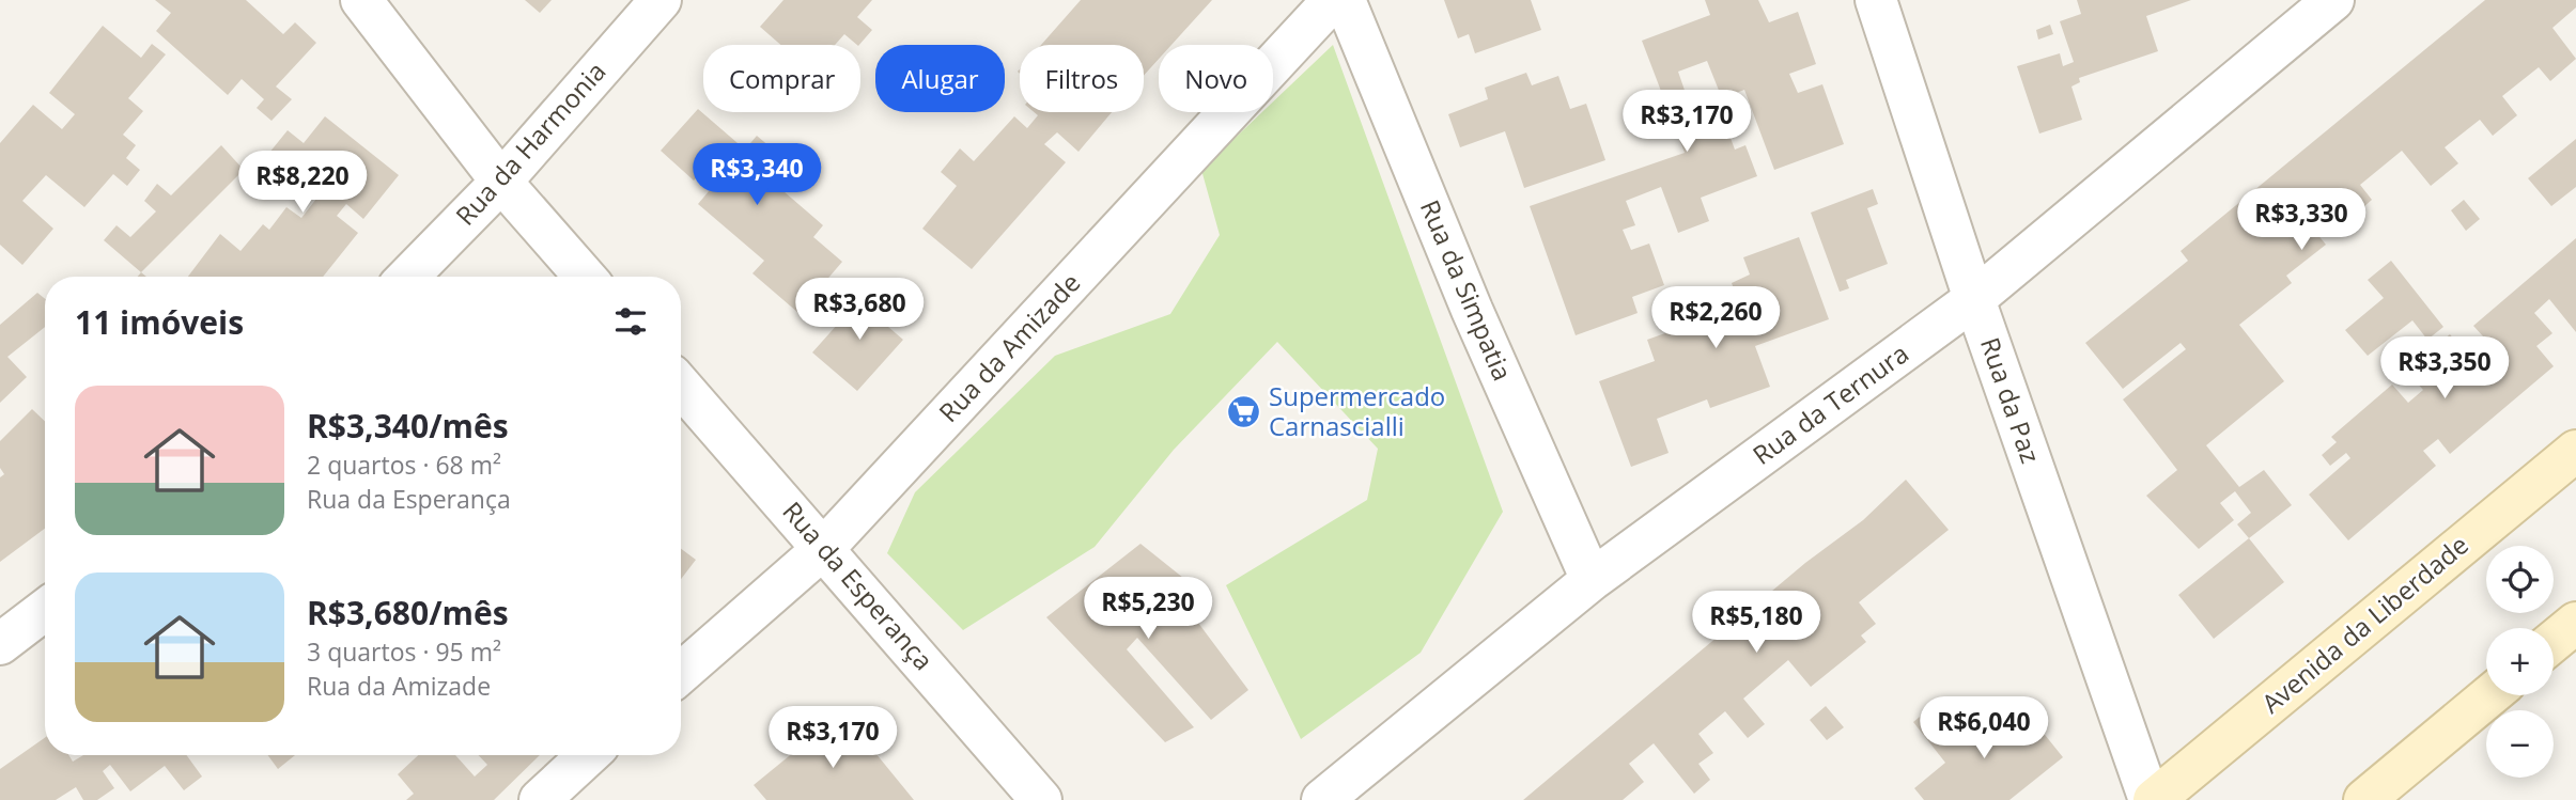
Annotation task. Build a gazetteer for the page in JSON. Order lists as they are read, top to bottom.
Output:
{
  "streets": {
    "street": [
      "Rua da Harmonia",
      "Rua da Simpatia",
      "Rua da Amizade",
      "Rua da Paz",
      "Rua da Ternura",
      "Rua da Esperança",
      "Avenida da Liberdade"
    ]
  },
  "crossings": [
    ["Rua da Simpatia", "Rua da Ternura"],
    ["Rua da Amizade", "Rua da Esperança"],
    ["Rua da Paz", "Rua da Ternura"],
    ["Rua da Paz", "Avenida da Liberdade"]
  ],
  "places": {
    "supermarket": ["Supermercado Carnascialli"]
  },
  "page": {
    "chip": [
      "Comprar",
      "Alugar",
      "Filtros",
      "Novo"
    ],
    "price": [
      "R$3,170",
      "R$3,340",
      "R$8,220",
      "R$3,330",
      "R$3,680",
      "R$2,260",
      "R$3,350",
      "R$5,230",
      "R$5,180",
      "R$6,040",
      "R$3,170"
    ],
    "heading": "11 imóveis",
    "list": [
      {
        "name": "R$3,340/mês",
        "note": "2 quartos · 68 m² · Rua da Esperança"
      },
      {
        "name": "R$3,680/mês",
        "note": "3 quartos · 95 m² · Rua da Amizade"
      }
    ],
    "map_buttons": ["+", "−"]
  }
}
